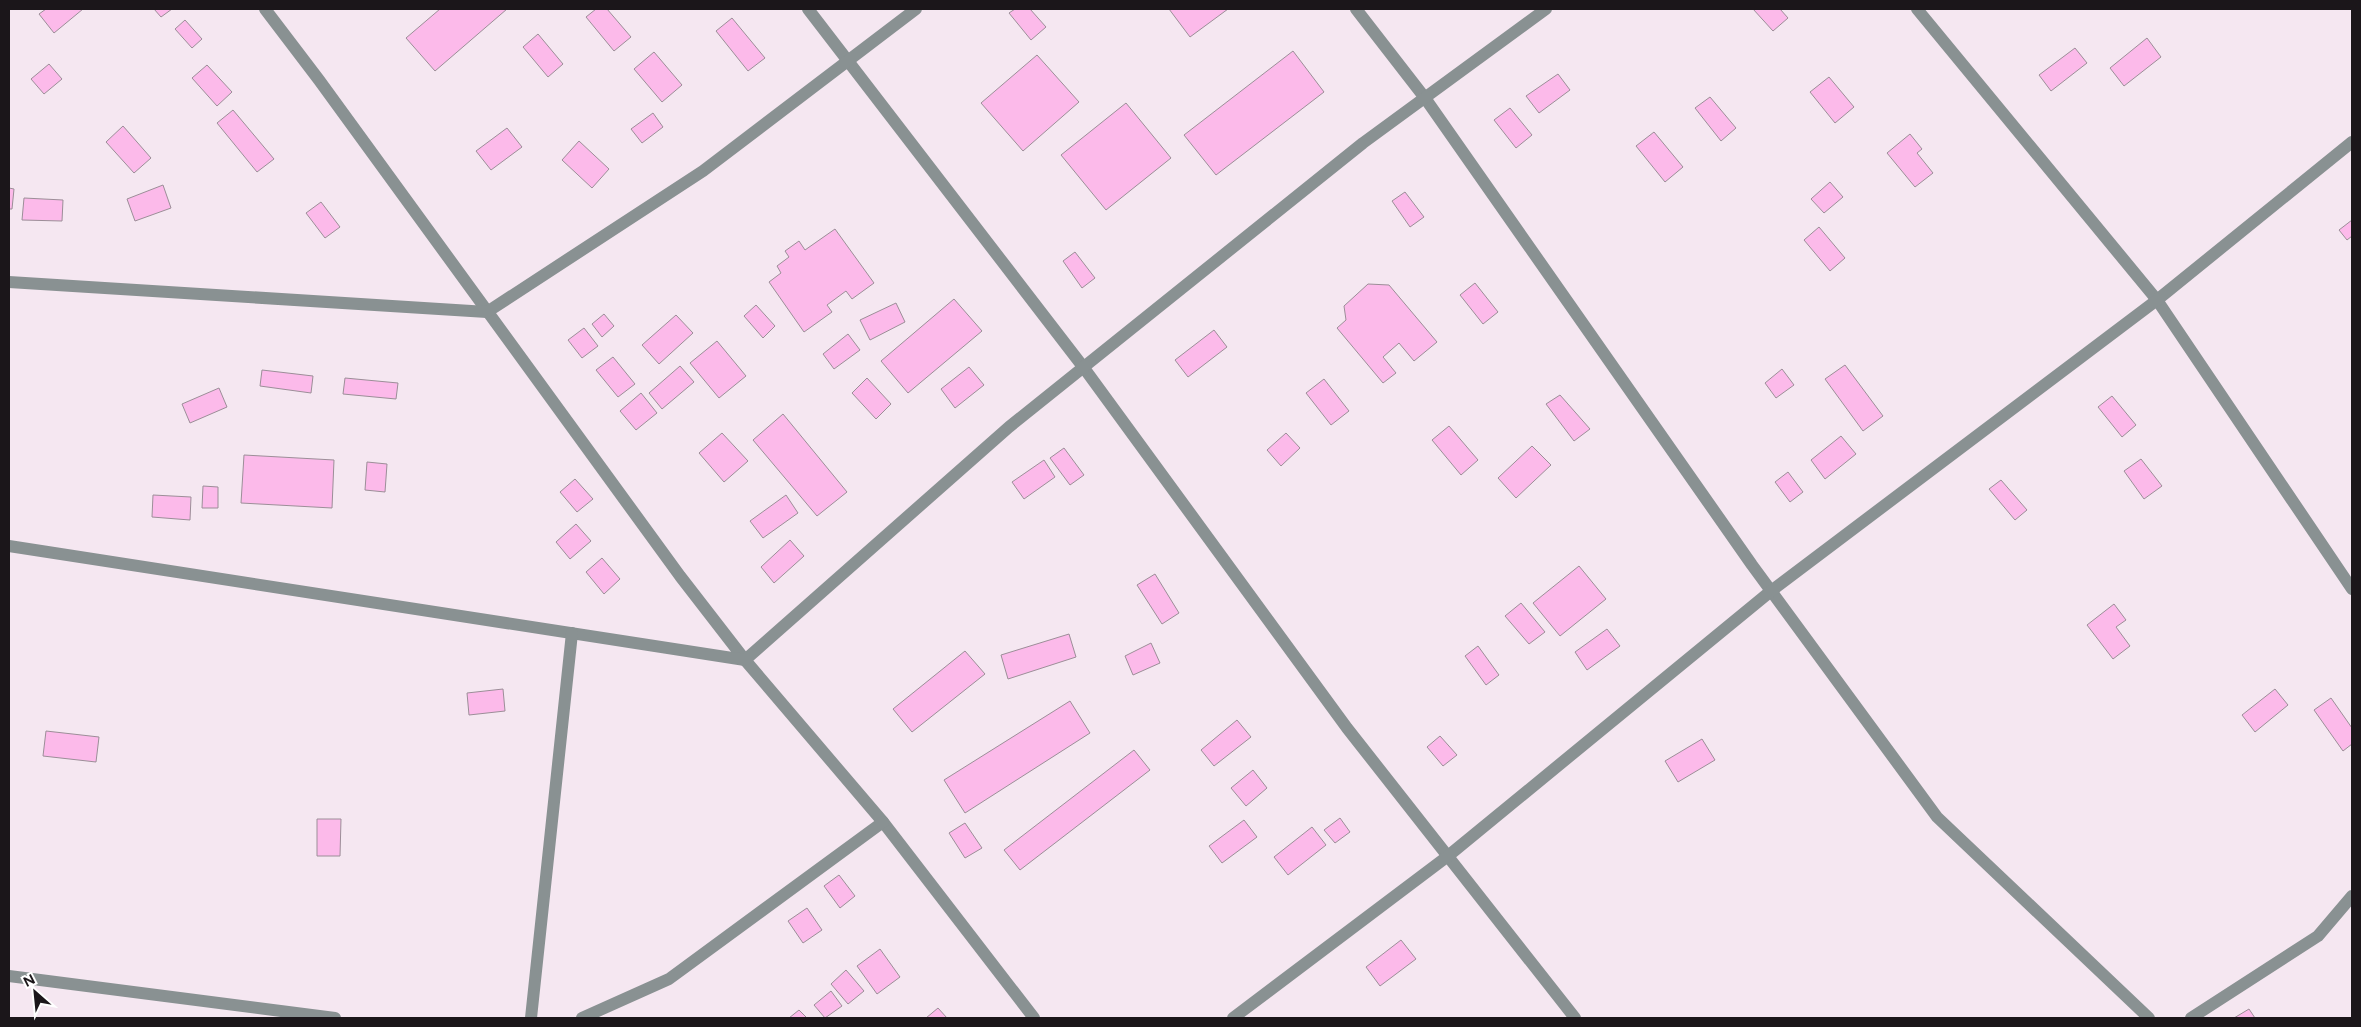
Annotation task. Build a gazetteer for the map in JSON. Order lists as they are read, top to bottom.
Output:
{
  "north": "top left"
}
